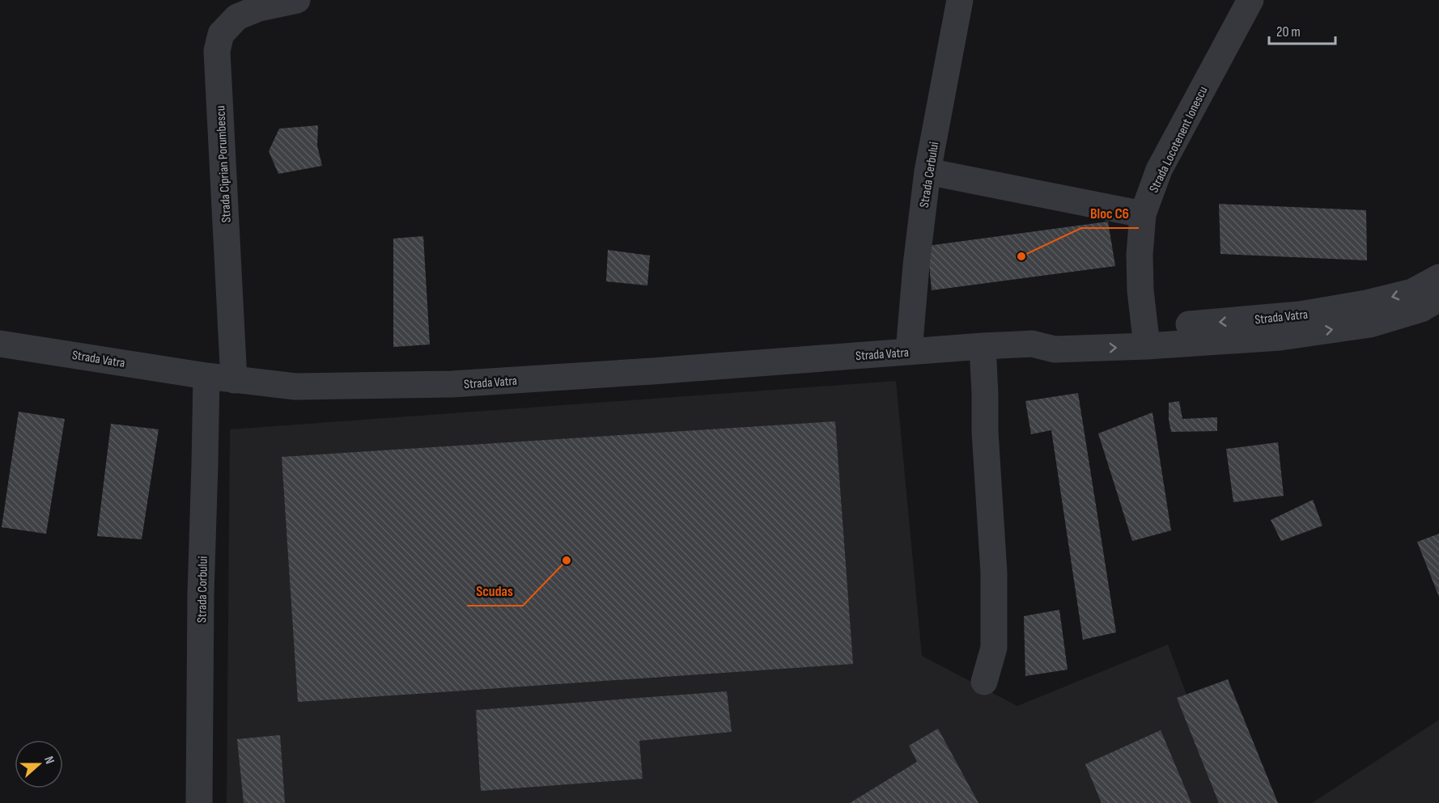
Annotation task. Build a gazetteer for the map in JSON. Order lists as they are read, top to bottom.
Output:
{
  "streets": {
    "street": [
      "Strada Locotenent Ionescu",
      "Strada Ciprian Porumbescu",
      "Strada Cerbului",
      "Strada Vatra",
      "Strada Corbului"
    ]
  },
  "crossings": [
    ["Strada Locotenent Ionescu", "Strada Vatra"],
    ["Strada Ciprian Porumbescu", "Strada Vatra"],
    ["Strada Cerbului", "Strada Vatra"],
    ["Strada Vatra", "Strada Corbului"]
  ],
  "places": ["Bloc C6", "Scudas"],
  "scale_bar": "20 m",
  "north": "right"
}
